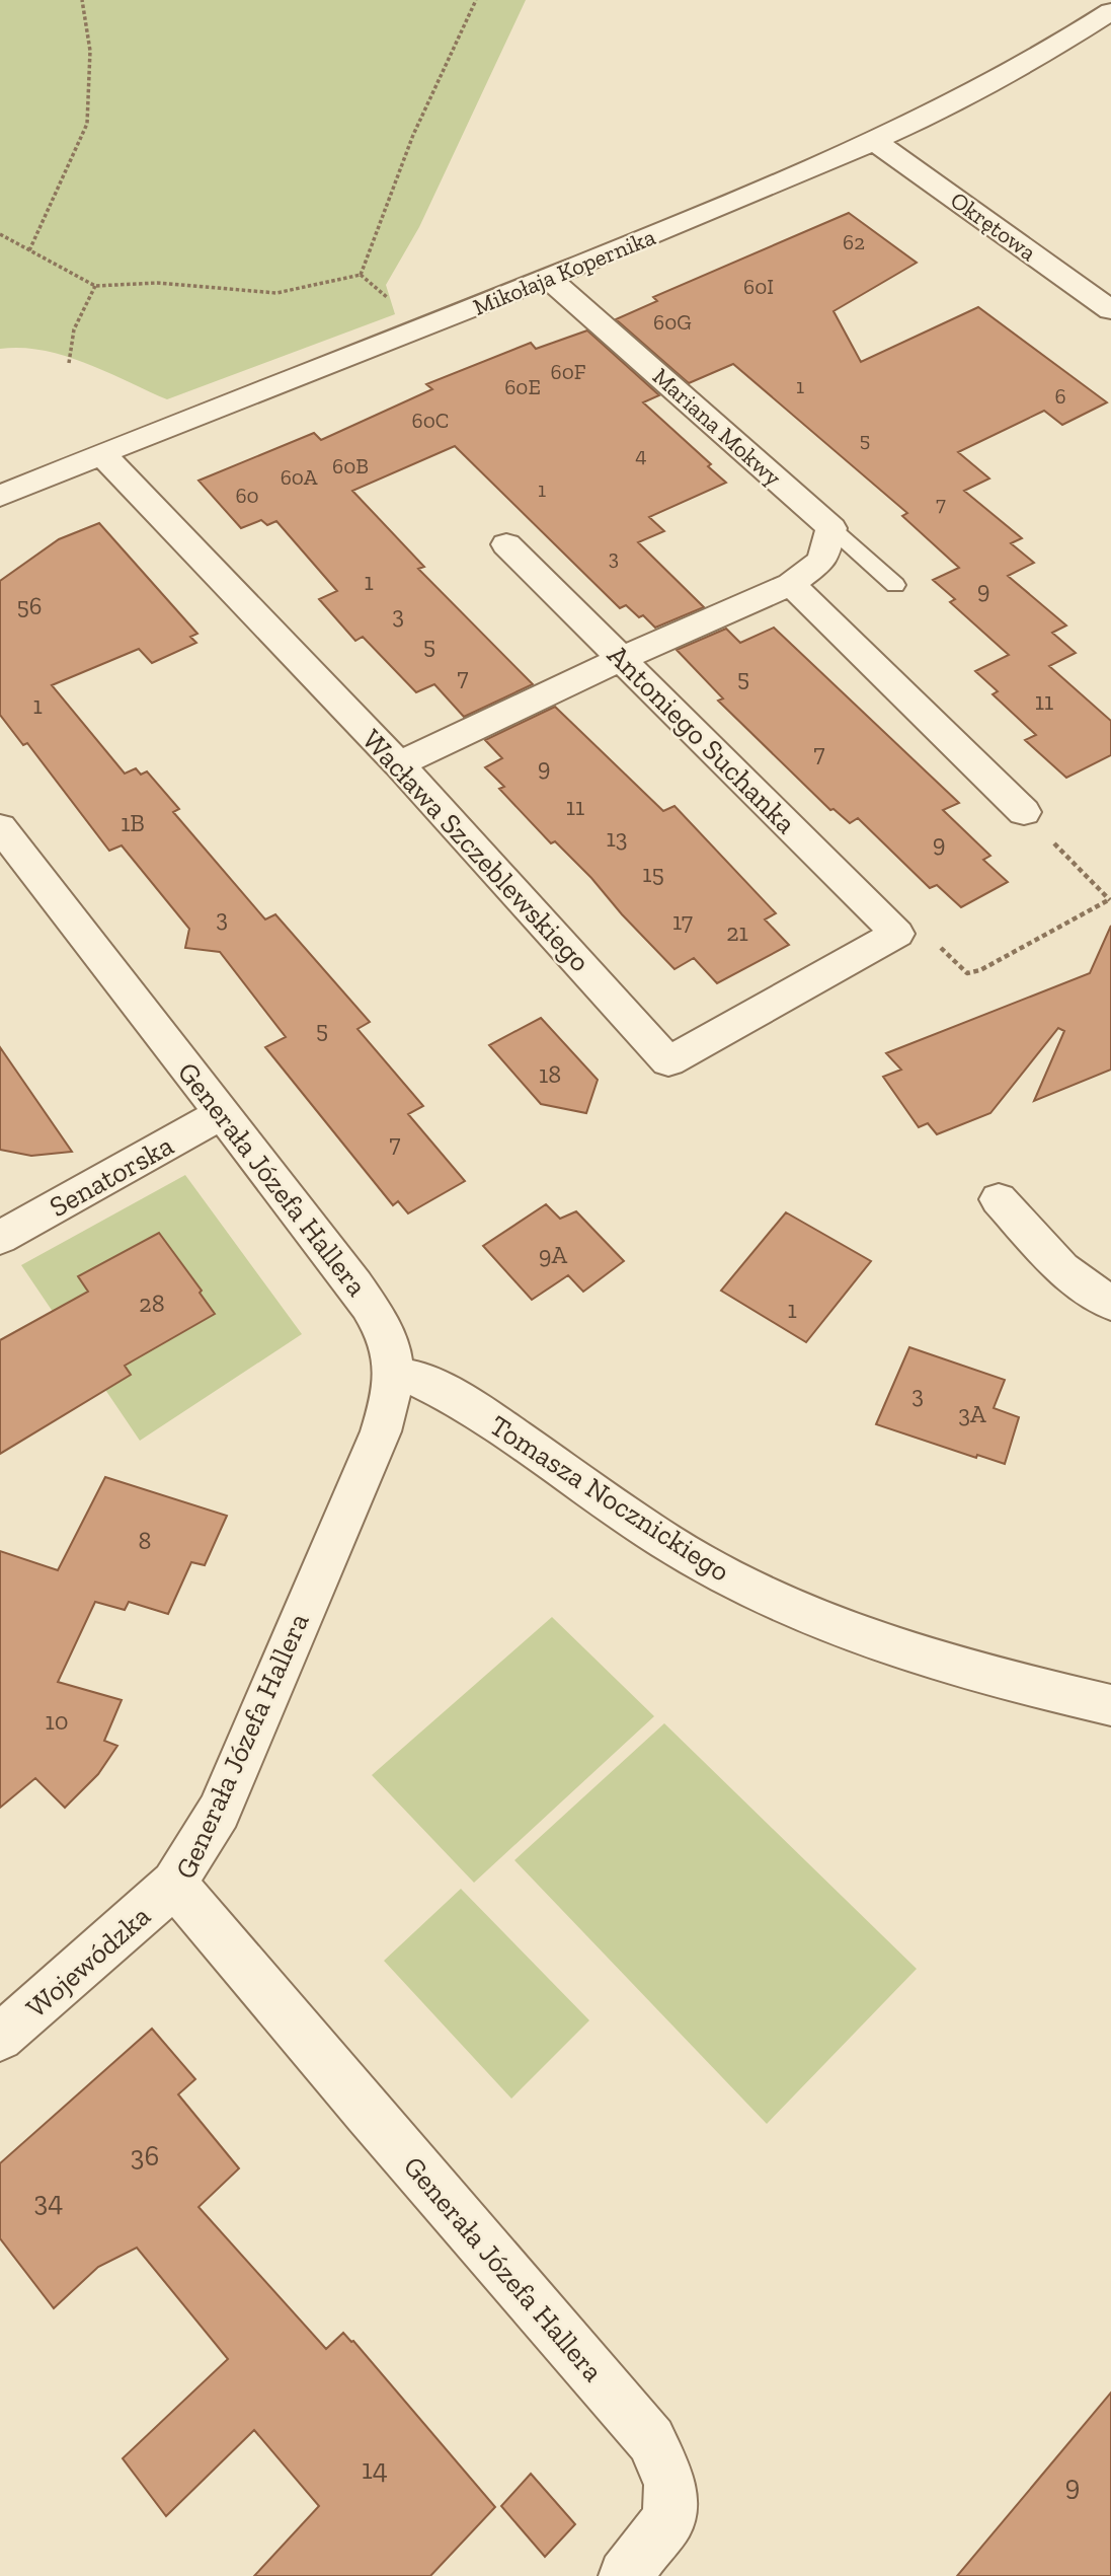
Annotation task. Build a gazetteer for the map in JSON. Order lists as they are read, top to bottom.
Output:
{
  "streets": {
    "street": [
      "Okrętowa",
      "Mikołaja Kopernika",
      "Mariana Mokwy",
      "Antoniego Suchanka",
      "Wacława Szczeblewskiego",
      "Senatorska",
      "Generała Józefa Hallera",
      "Tomasza Nocznickiego",
      "Wojewódzka"
    ]
  },
  "crossings": [
    ["Okrętowa", "Mikołaja Kopernika"],
    ["Mikołaja Kopernika", "Mariana Mokwy"],
    ["Mikołaja Kopernika", "Wacława Szczeblewskiego"],
    ["Antoniego Suchanka", "Wacława Szczeblewskiego"],
    ["Senatorska", "Generała Józefa Hallera"],
    ["Generała Józefa Hallera", "Tomasza Nocznickiego"],
    ["Generała Józefa Hallera", "Wojewódzka"]
  ],
  "house_numbers": [
    "62",
    "60I",
    "60G",
    "60F",
    "1",
    "60E",
    "6",
    "60C",
    "5",
    "4",
    "60B",
    "60A",
    "1",
    "60",
    "7",
    "3",
    "1",
    "9",
    "56",
    "3",
    "5",
    "7",
    "5",
    "11",
    "1",
    "7",
    "9",
    "11",
    "1B",
    "13",
    "9",
    "15",
    "3",
    "17",
    "21",
    "5",
    "18",
    "7",
    "9A",
    "28",
    "1",
    "3",
    "3A",
    "8",
    "10",
    "36",
    "34",
    "14",
    "9"
  ]
}
